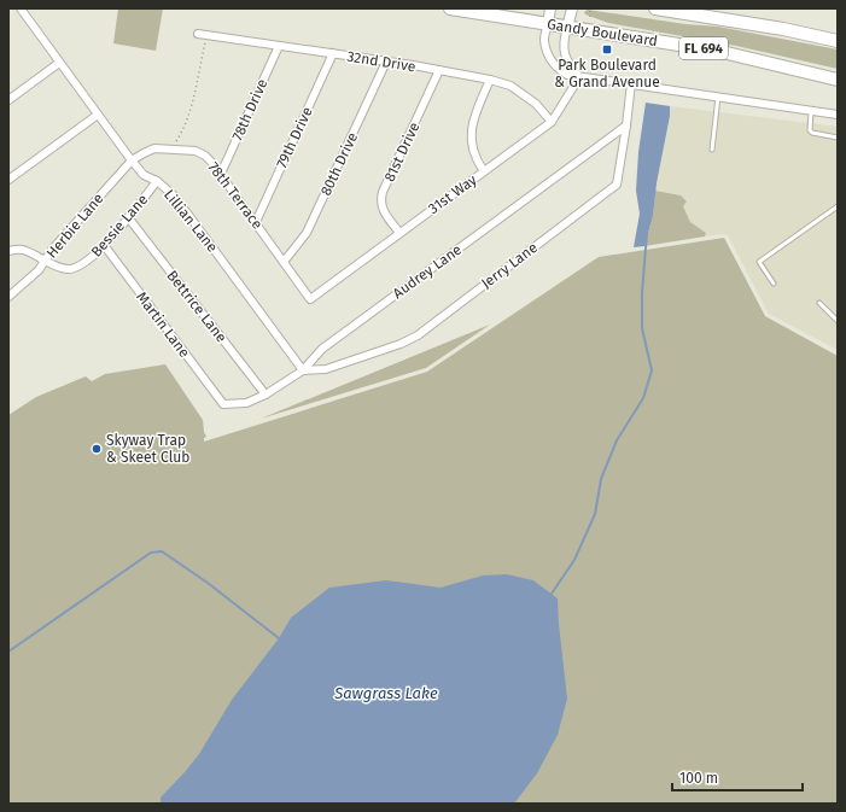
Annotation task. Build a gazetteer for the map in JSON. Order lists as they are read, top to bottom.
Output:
{
  "streets": {
    "highway": ["Gandy Boulevard", "FL 694"],
    "street": [
      "32nd Drive",
      "78th Drive",
      "79th Drive",
      "81st Drive",
      "80th Drive",
      "31st Way",
      "78th Terrace",
      "Lillian Lane",
      "Herbie Lane",
      "Bessie Lane",
      "Jerry Lane",
      "Audrey Lane",
      "Bettrice Lane",
      "Martin Lane"
    ]
  },
  "crossings": [
    ["32nd Drive", "78th Drive"],
    ["32nd Drive", "79th Drive"],
    ["32nd Drive", "81st Drive"],
    ["32nd Drive", "80th Drive"],
    ["32nd Drive", "31st Way"],
    ["78th Drive", "78th Terrace"],
    ["79th Drive", "78th Terrace"],
    ["81st Drive", "31st Way"],
    ["80th Drive", "78th Terrace"],
    ["31st Way", "78th Terrace"],
    ["78th Terrace", "Lillian Lane"],
    ["78th Terrace", "Herbie Lane"],
    ["Lillian Lane", "Herbie Lane"],
    ["Lillian Lane", "Bessie Lane"],
    ["Lillian Lane", "Jerry Lane"],
    ["Lillian Lane", "Audrey Lane"],
    ["Herbie Lane", "Bessie Lane"],
    ["Bessie Lane", "Bettrice Lane"],
    ["Bessie Lane", "Martin Lane"],
    ["Jerry Lane", "Audrey Lane"],
    ["Audrey Lane", "Bettrice Lane"],
    ["Audrey Lane", "Martin Lane"]
  ],
  "water": ["Sawgrass Lake"],
  "places": {
    "transit": ["Park Boulevard & Grand Avenue"],
    "other": ["Skyway Trap & Skeet Club"]
  },
  "scale_bar": "100 m"
}
